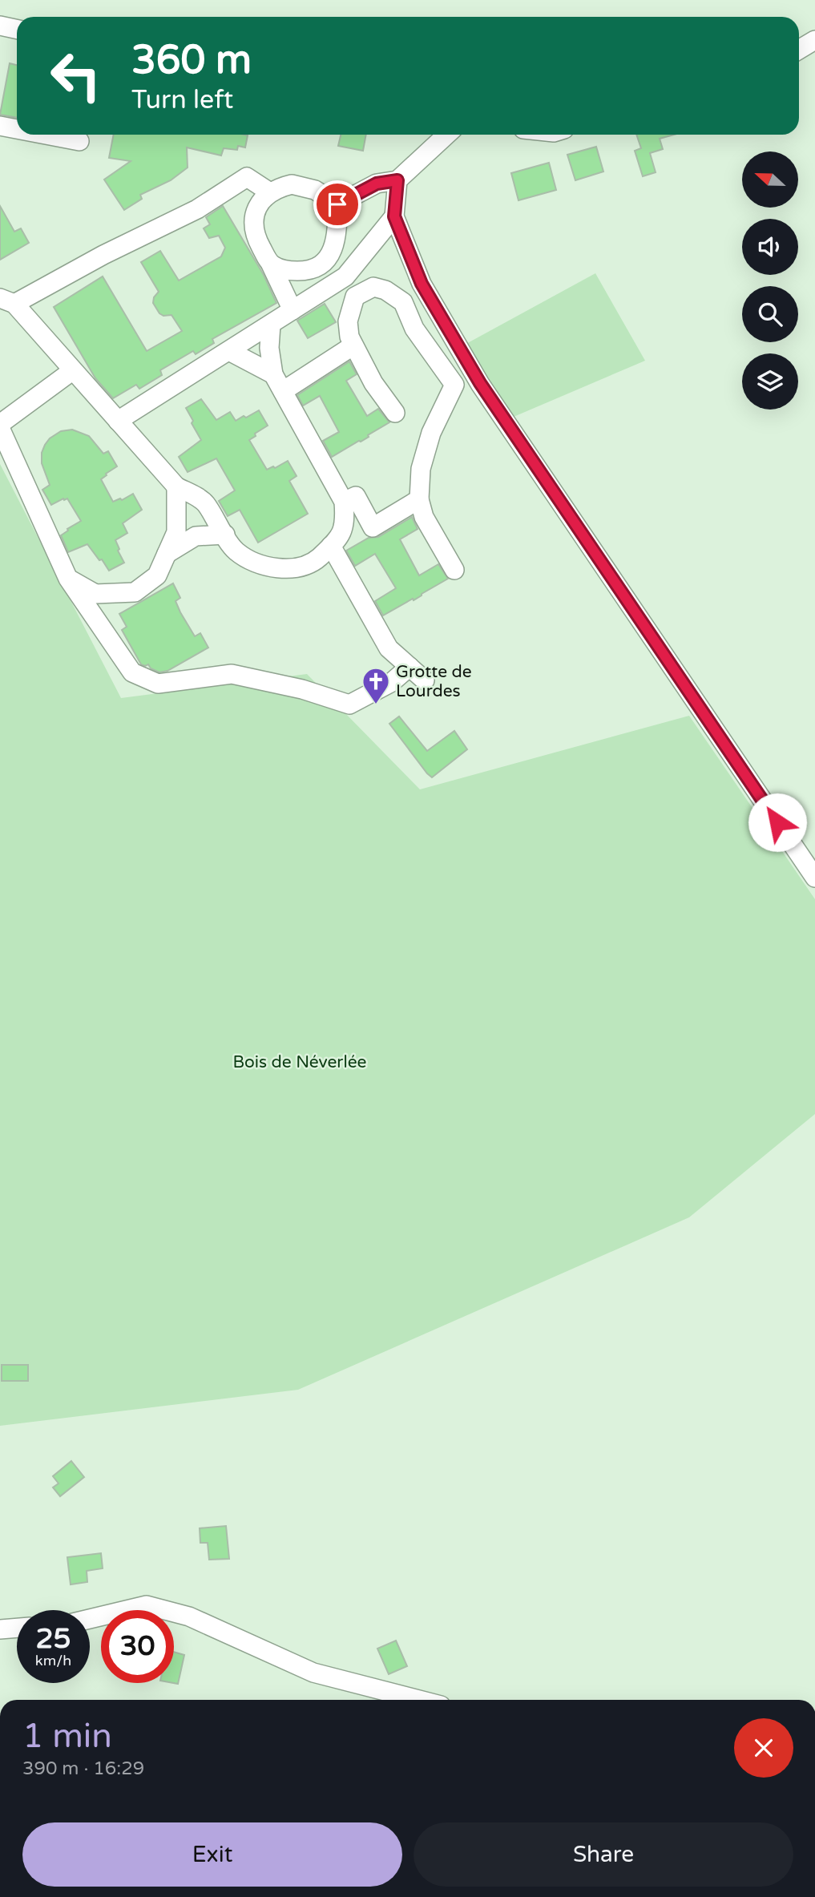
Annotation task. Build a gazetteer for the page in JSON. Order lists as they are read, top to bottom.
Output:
{
  "parks": ["Bois de Néverlée"],
  "places": {
    "church": ["Grotte de Lourdes"]
  },
  "north": "left",
  "page": {
    "turn": ["360 m", "Turn left"],
    "speed": "25 km/h",
    "limit": "30",
    "heading": ["1 min", "390 m · 16:29"],
    "buttons": ["Exit", "Share"]
  }
}
